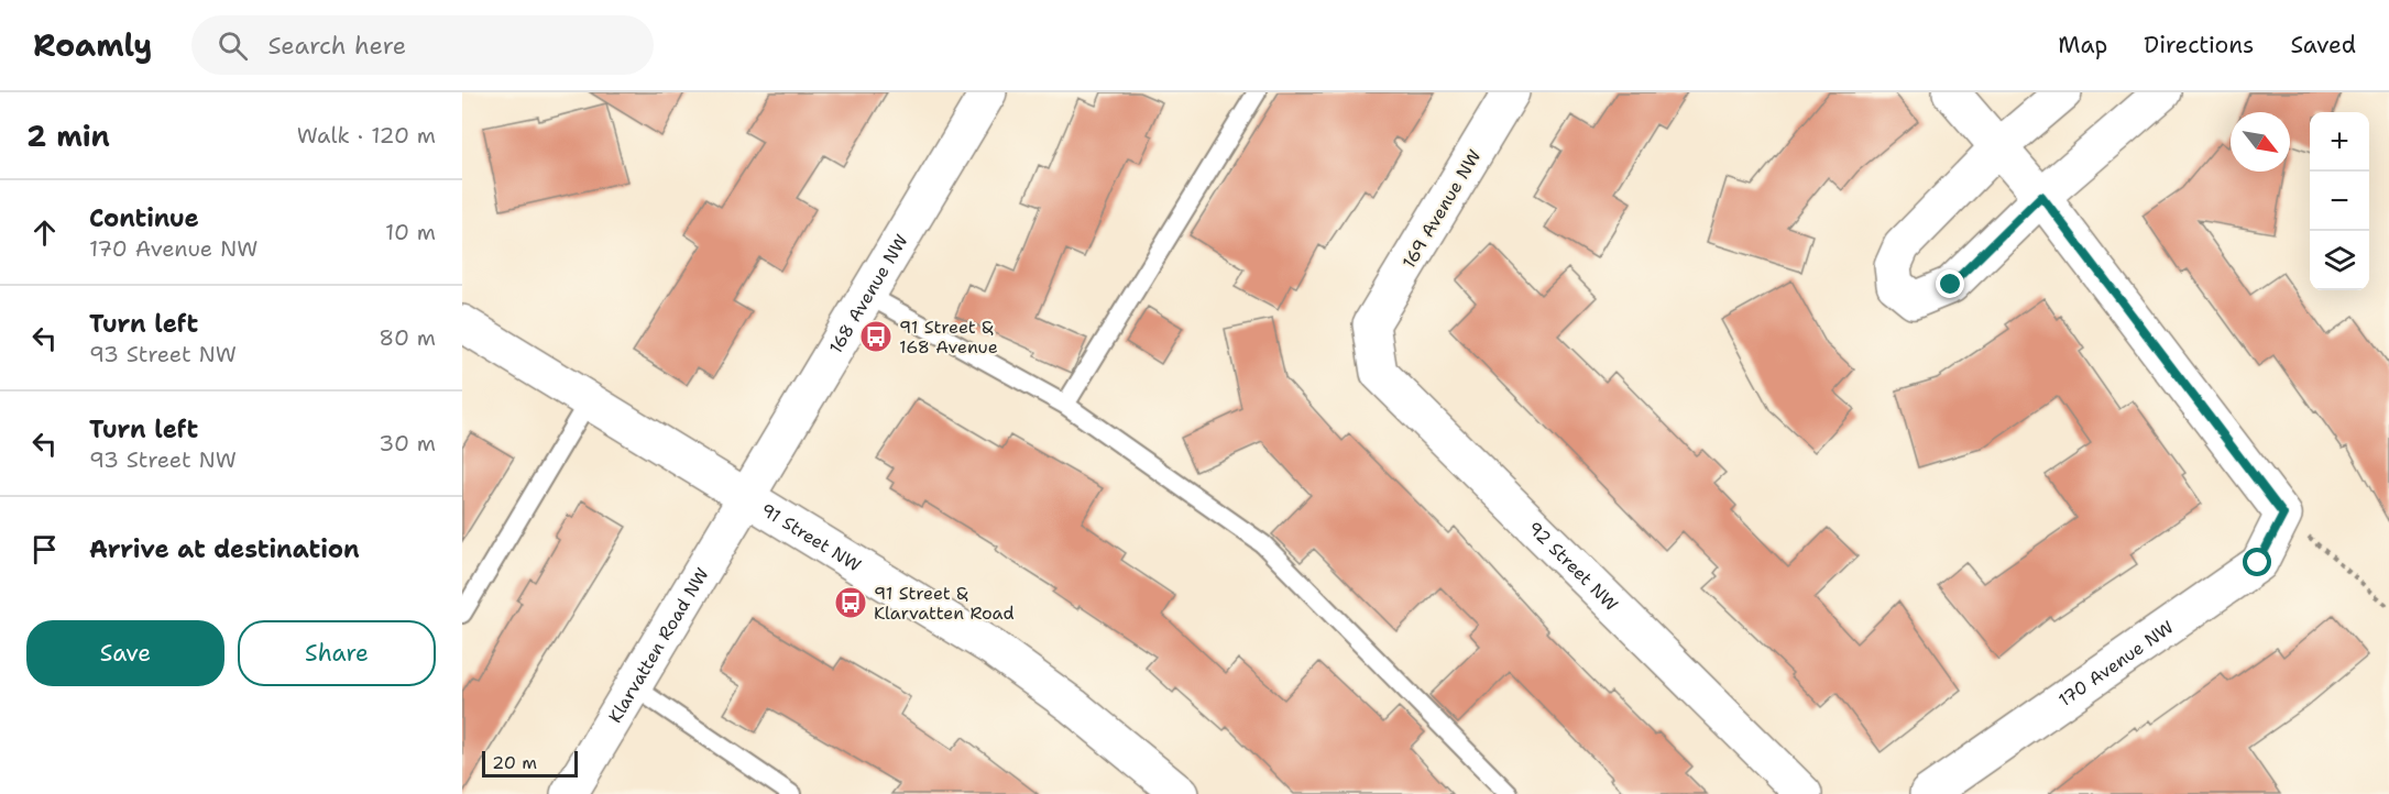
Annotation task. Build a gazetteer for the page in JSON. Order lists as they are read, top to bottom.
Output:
{
  "streets": {
    "street": [
      "169 Avenue NW",
      "168 Avenue NW",
      "91 Street NW",
      "92 Street NW",
      "Klarvatten Road NW",
      "170 Avenue NW"
    ]
  },
  "crossings": [
    ["169 Avenue NW", "92 Street NW"],
    ["168 Avenue NW", "91 Street NW"],
    ["168 Avenue NW", "Klarvatten Road NW"],
    ["91 Street NW", "Klarvatten Road NW"]
  ],
  "places": {
    "bus stop": ["91 Street & 168 Avenue", "91 Street & Klarvatten Road"]
  },
  "scale_bar": "20 m",
  "north": "bottom right",
  "page": {
    "header": "Roamly",
    "search": "Search here",
    "nav": ["Map", "Directions", "Saved"],
    "heading": ["2 min", "Walk · 120 m"],
    "map_buttons": ["+", "−"],
    "list": [
      ["Continue", "170 Avenue NW", "10 m"],
      ["Turn left", "93 Street NW", "80 m"],
      ["Turn left", "93 Street NW", "30 m"],
      "Arrive at destination"
    ],
    "buttons": ["Save", "Share"],
    "scale": "20 m"
  }
}
